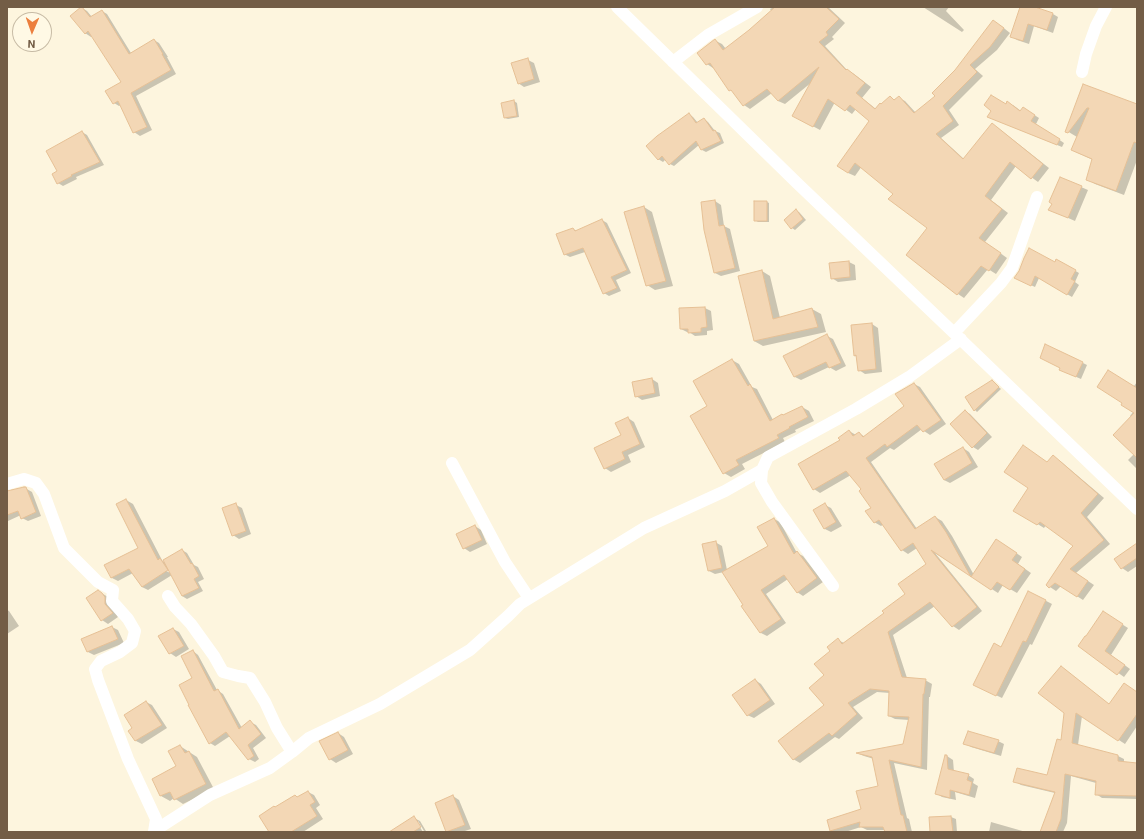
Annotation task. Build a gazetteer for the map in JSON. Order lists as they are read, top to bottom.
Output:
{
  "north": "bottom"
}
